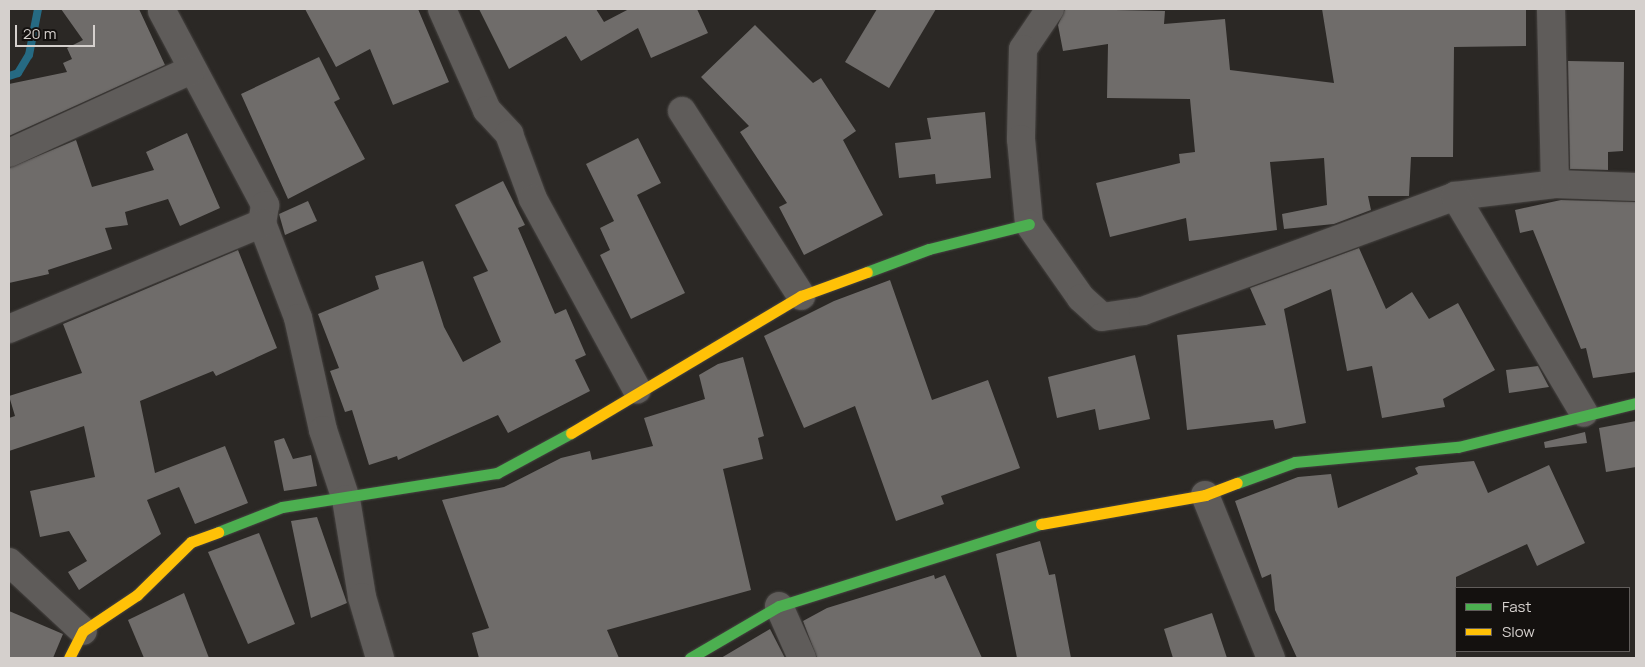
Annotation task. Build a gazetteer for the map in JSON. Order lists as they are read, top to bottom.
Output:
{
  "legend": ["Fast", "Slow"],
  "scale_bar": "20 m"
}
